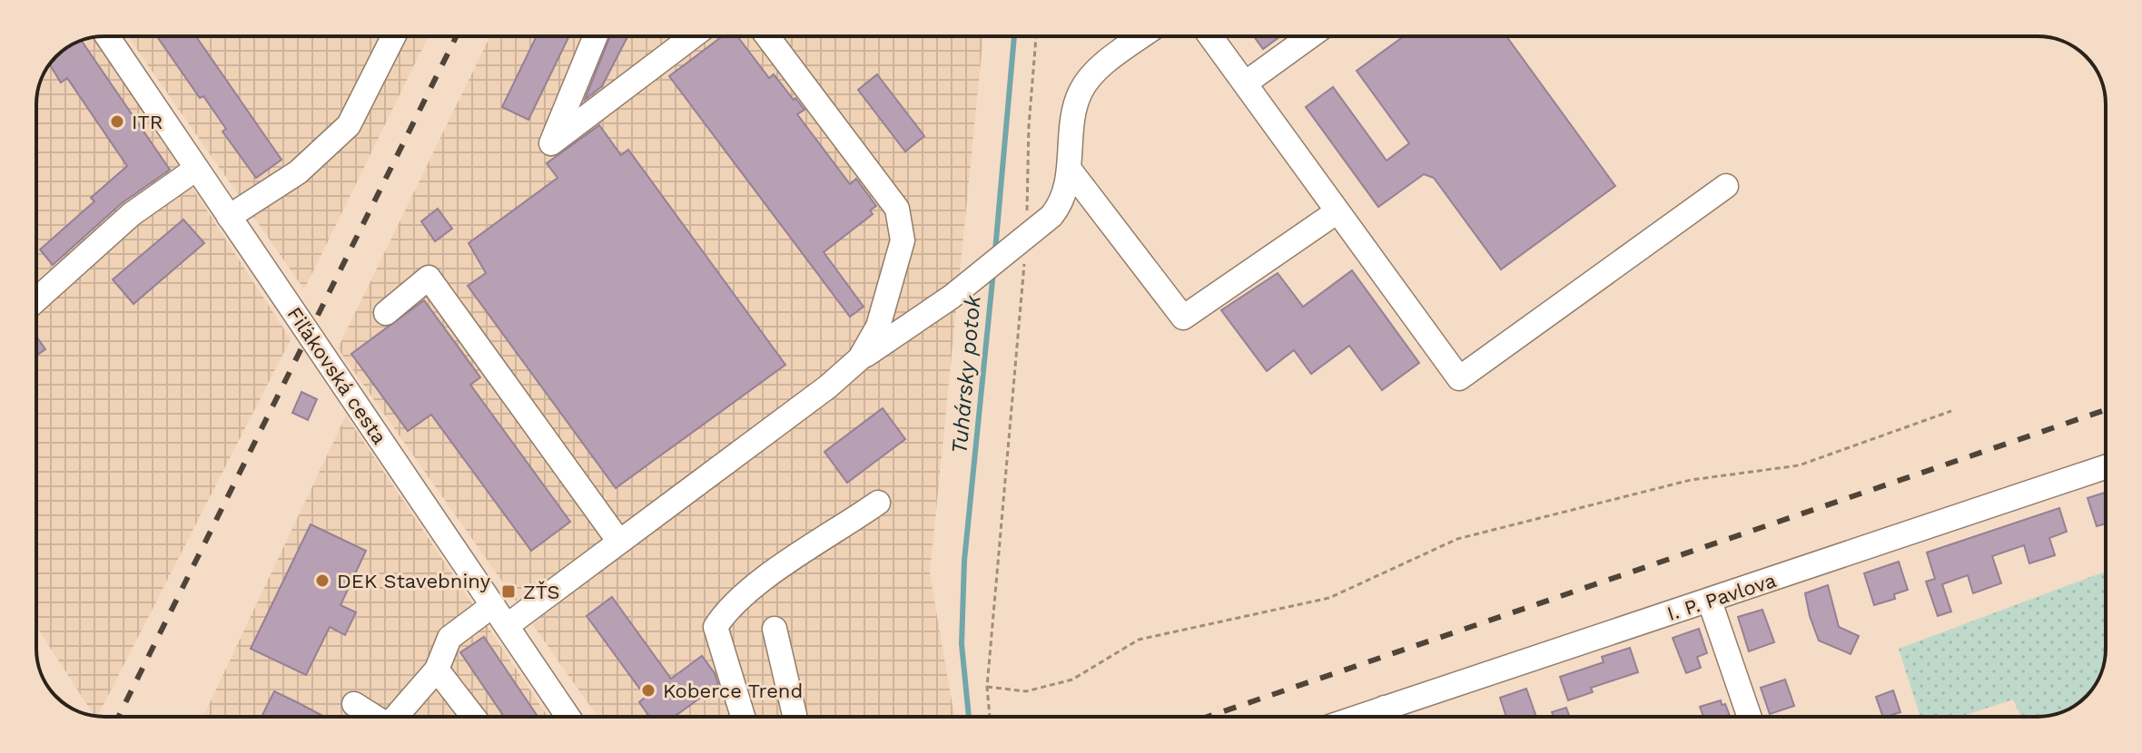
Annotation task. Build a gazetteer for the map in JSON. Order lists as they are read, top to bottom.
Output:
{
  "streets": {
    "street": ["Fiľakovská cesta", "I. P. Pavlova"]
  },
  "water": ["Tuhársky potok"],
  "places": {
    "other": ["ITR", "DEK Stavebniny", "Koberce Trend"],
    "transit": ["ZŤS"]
  }
}
